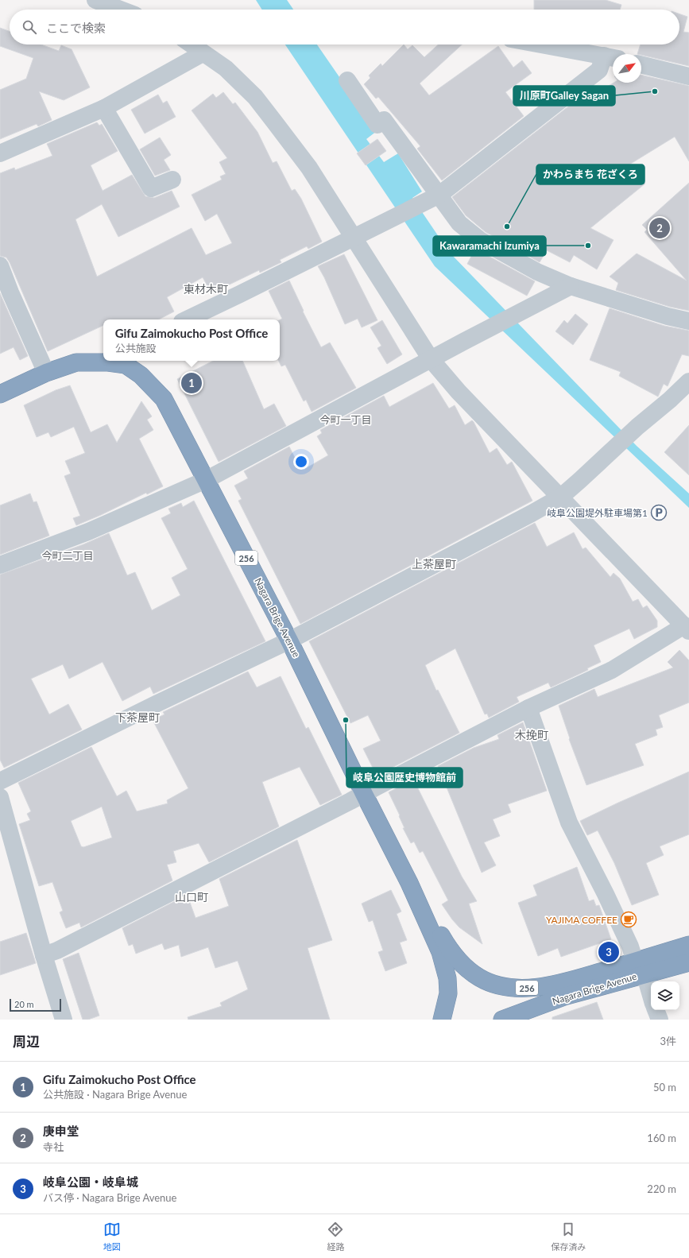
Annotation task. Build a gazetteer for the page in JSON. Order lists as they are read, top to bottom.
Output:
{
  "streets": {
    "highway": ["256", "Nagara Brige Avenue"]
  },
  "districts": [
    "東材木町",
    "今町一丁目",
    "今町二丁目",
    "上茶屋町",
    "下茶屋町",
    "木挽町",
    "山口町"
  ],
  "places": {
    "other": [
      "川原町Galley Sagan",
      "かわらまち 花ざくろ",
      "Kawaramachi Izumiya",
      "岐阜公園歴史博物館前"
    ],
    "parking": ["岐阜公園堤外駐車場第1"],
    "cafe": ["YAJIMA COFFEE"]
  },
  "scale_bar": "20 m",
  "north": "top right",
  "page": {
    "search": "ここで検索",
    "pins": ["2", "1", "3"],
    "popup": ["Gifu Zaimokucho Post Office", "公共施設"],
    "scale": "20 m",
    "heading": ["周辺", "3件"],
    "list": [
      {
        "mark": "1",
        "name": "Gifu Zaimokucho Post Office",
        "note": "公共施設 · Nagara Brige Avenue",
        "value": "50 m"
      },
      {
        "mark": "2",
        "name": "庚申堂",
        "note": "寺社",
        "value": "160 m"
      },
      {
        "mark": "3",
        "name": "岐阜公園・岐阜城",
        "note": "バス停 · Nagara Brige Avenue",
        "value": "220 m"
      }
    ],
    "nav": ["地図", "経路", "保存済み"]
  }
}
